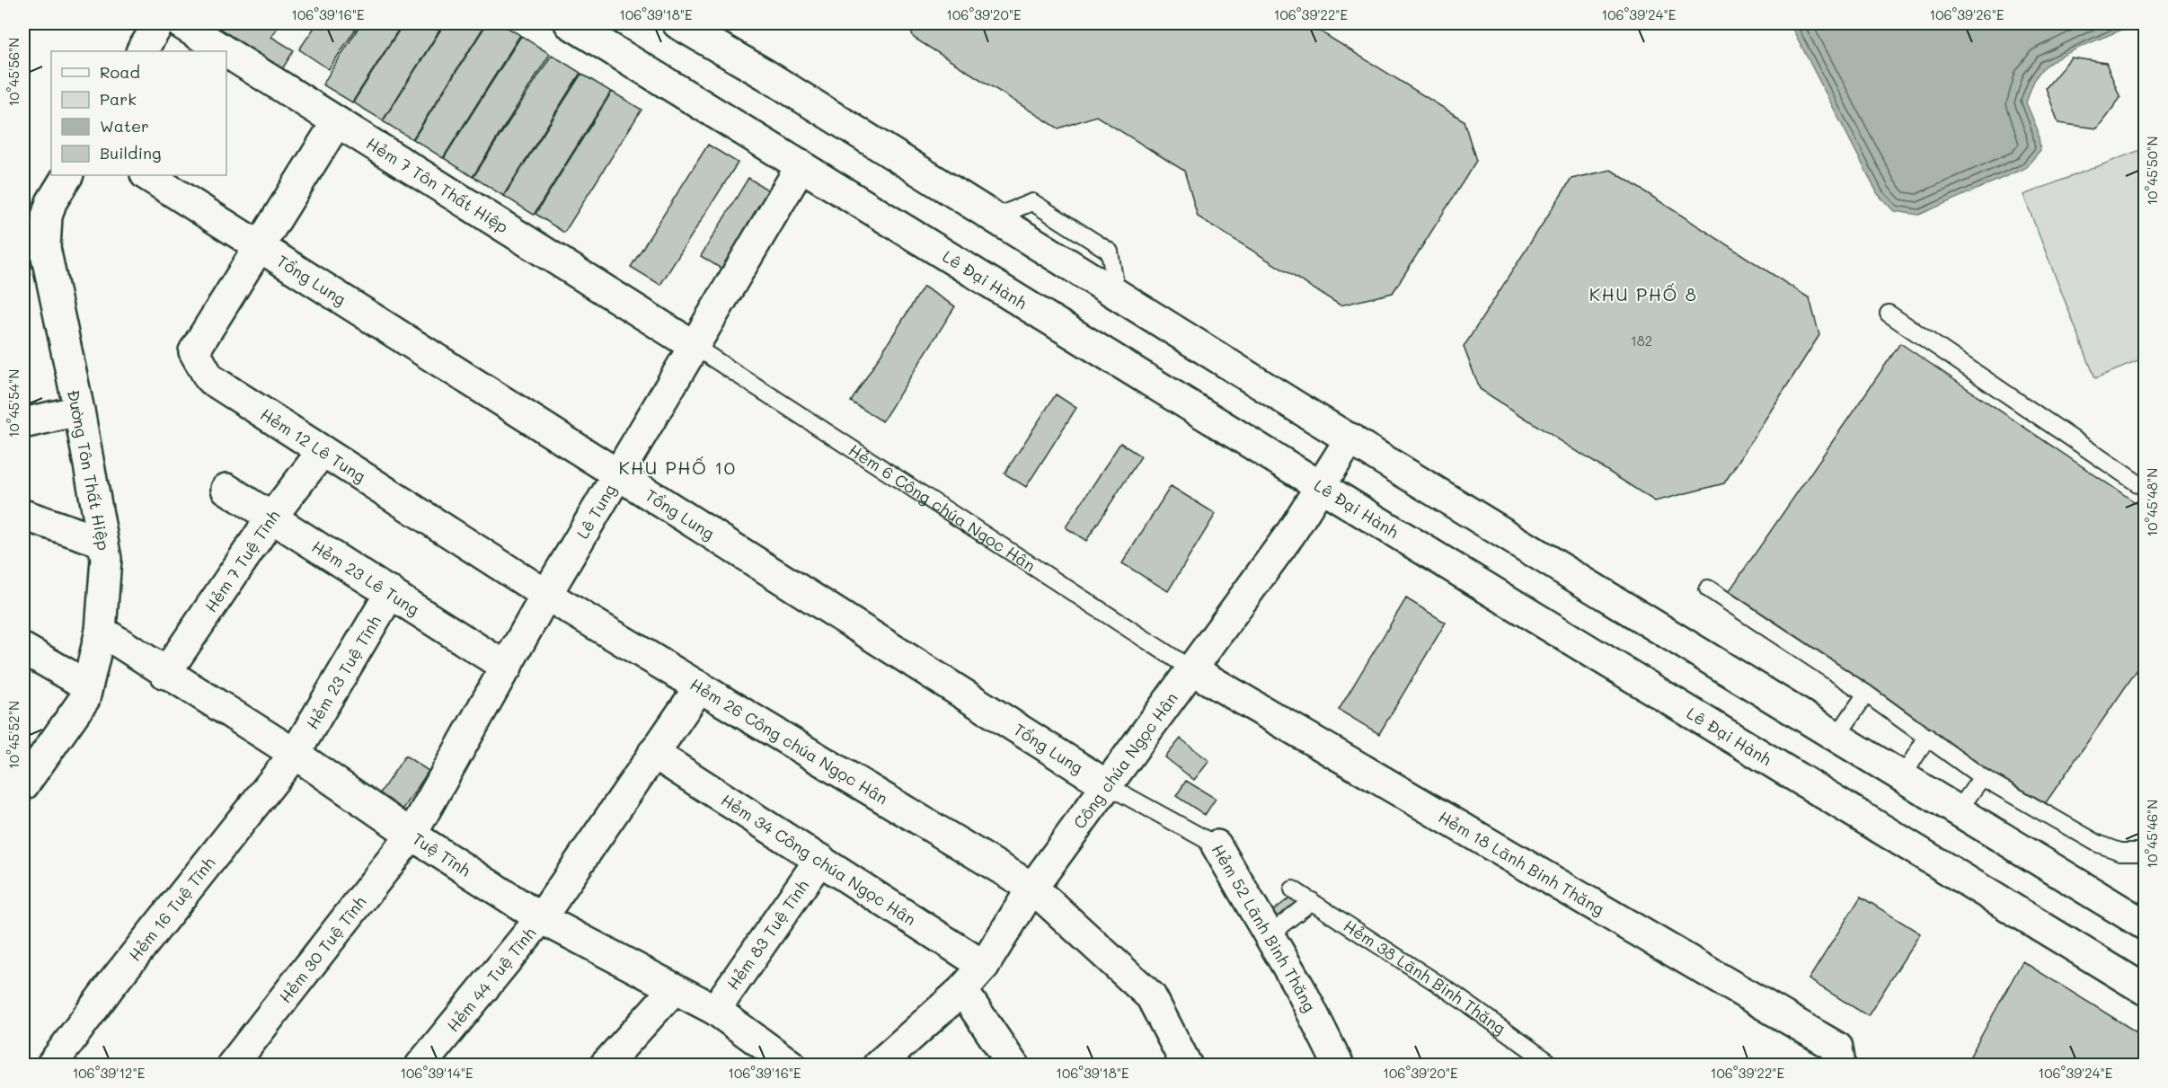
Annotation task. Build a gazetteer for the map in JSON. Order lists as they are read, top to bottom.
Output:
{
  "streets": {
    "street": [
      "Hẻm 7 Tôn Thất Hiệp",
      "Lê Đại Hành",
      "Tổng Lung",
      "Hẻm 12 Lê Tung",
      "Đường Tôn Thất Hiệp",
      "Lê Tung",
      "Hẻm 7 Tuệ Tĩnh",
      "Hẻm 23 Lê Tung",
      "Hẻm 23 Tuệ Tĩnh",
      "Hẻm 26 Công chúa Ngọc Hân",
      "Công chúa Ngọc Hân",
      "Tuệ Tĩnh",
      "Hẻm 34 Công chúa Ngọc Hân",
      "Hẻm 18 Lãnh Binh Thăng",
      "Hẻm 16 Tuệ Tĩnh",
      "Hẻm 52 Lãnh Binh Thăng",
      "Hẻm 83 Tuệ Tĩnh",
      "Hẻm 30 Tuệ Tĩnh",
      "Hẻm 44 Tuệ Tĩnh"
    ],
    "lane": ["Hẻm 6 Công chúa Ngọc Hân", "Hẻm 38 Lãnh Binh Thăng"]
  },
  "crossings": [
    ["Hẻm 7 Tôn Thất Hiệp", "Hẻm 6 Công chúa Ngọc Hân"],
    ["Hẻm 7 Tôn Thất Hiệp", "Lê Tung"],
    ["Lê Đại Hành", "Lê Tung"],
    ["Lê Đại Hành", "Công chúa Ngọc Hân"],
    ["Tổng Lung", "Hẻm 12 Lê Tung"],
    ["Tổng Lung", "Lê Tung"],
    ["Tổng Lung", "Công chúa Ngọc Hân"],
    ["Tổng Lung", "Hẻm 52 Lãnh Binh Thăng"],
    ["Hẻm 12 Lê Tung", "Lê Tung"],
    ["Hẻm 12 Lê Tung", "Hẻm 7 Tuệ Tĩnh"],
    ["Hẻm 12 Lê Tung", "Hẻm 26 Công chúa Ngọc Hân"],
    ["Đường Tôn Thất Hiệp", "Tuệ Tĩnh"],
    ["Hẻm 6 Công chúa Ngọc Hân", "Lê Tung"],
    ["Hẻm 6 Công chúa Ngọc Hân", "Công chúa Ngọc Hân"],
    ["Hẻm 6 Công chúa Ngọc Hân", "Hẻm 18 Lãnh Binh Thăng"],
    ["Lê Tung", "Hẻm 23 Lê Tung"],
    ["Lê Tung", "Hẻm 26 Công chúa Ngọc Hân"],
    ["Lê Tung", "Tuệ Tĩnh"],
    ["Lê Tung", "Hẻm 30 Tuệ Tĩnh"],
    ["Hẻm 7 Tuệ Tĩnh", "Hẻm 23 Lê Tung"],
    ["Hẻm 7 Tuệ Tĩnh", "Tuệ Tĩnh"],
    ["Hẻm 23 Lê Tung", "Hẻm 23 Tuệ Tĩnh"],
    ["Hẻm 23 Tuệ Tĩnh", "Tuệ Tĩnh"],
    ["Hẻm 23 Tuệ Tĩnh", "Hẻm 16 Tuệ Tĩnh"],
    ["Hẻm 26 Công chúa Ngọc Hân", "Công chúa Ngọc Hân"],
    ["Hẻm 26 Công chúa Ngọc Hân", "Hẻm 44 Tuệ Tĩnh"],
    ["Công chúa Ngọc Hân", "Hẻm 34 Công chúa Ngọc Hân"],
    ["Công chúa Ngọc Hân", "Hẻm 18 Lãnh Binh Thăng"],
    ["Công chúa Ngọc Hân", "Hẻm 52 Lãnh Binh Thăng"],
    ["Tuệ Tĩnh", "Hẻm 16 Tuệ Tĩnh"],
    ["Tuệ Tĩnh", "Hẻm 83 Tuệ Tĩnh"],
    ["Tuệ Tĩnh", "Hẻm 30 Tuệ Tĩnh"],
    ["Tuệ Tĩnh", "Hẻm 44 Tuệ Tĩnh"],
    ["Hẻm 34 Công chúa Ngọc Hân", "Hẻm 83 Tuệ Tĩnh"],
    ["Hẻm 34 Công chúa Ngọc Hân", "Hẻm 44 Tuệ Tĩnh"]
  ],
  "districts": ["KHU PHỐ 8", "KHU PHỐ 10"],
  "house_numbers": ["182"],
  "legend": [
    "Road",
    "Park",
    "Water",
    "Building"
  ],
  "coordinates": [
    "106°39'16\"E",
    "106°39'18\"E",
    "106°39'20\"E",
    "106°39'22\"E",
    "106°39'24\"E",
    "106°39'26\"E",
    "10°45'56\"N",
    "10°45'50\"N",
    "10°45'54\"N",
    "10°45'48\"N",
    "10°45'52\"N",
    "10°45'46\"N",
    "106°39'12\"E",
    "106°39'14\"E"
  ]
}
